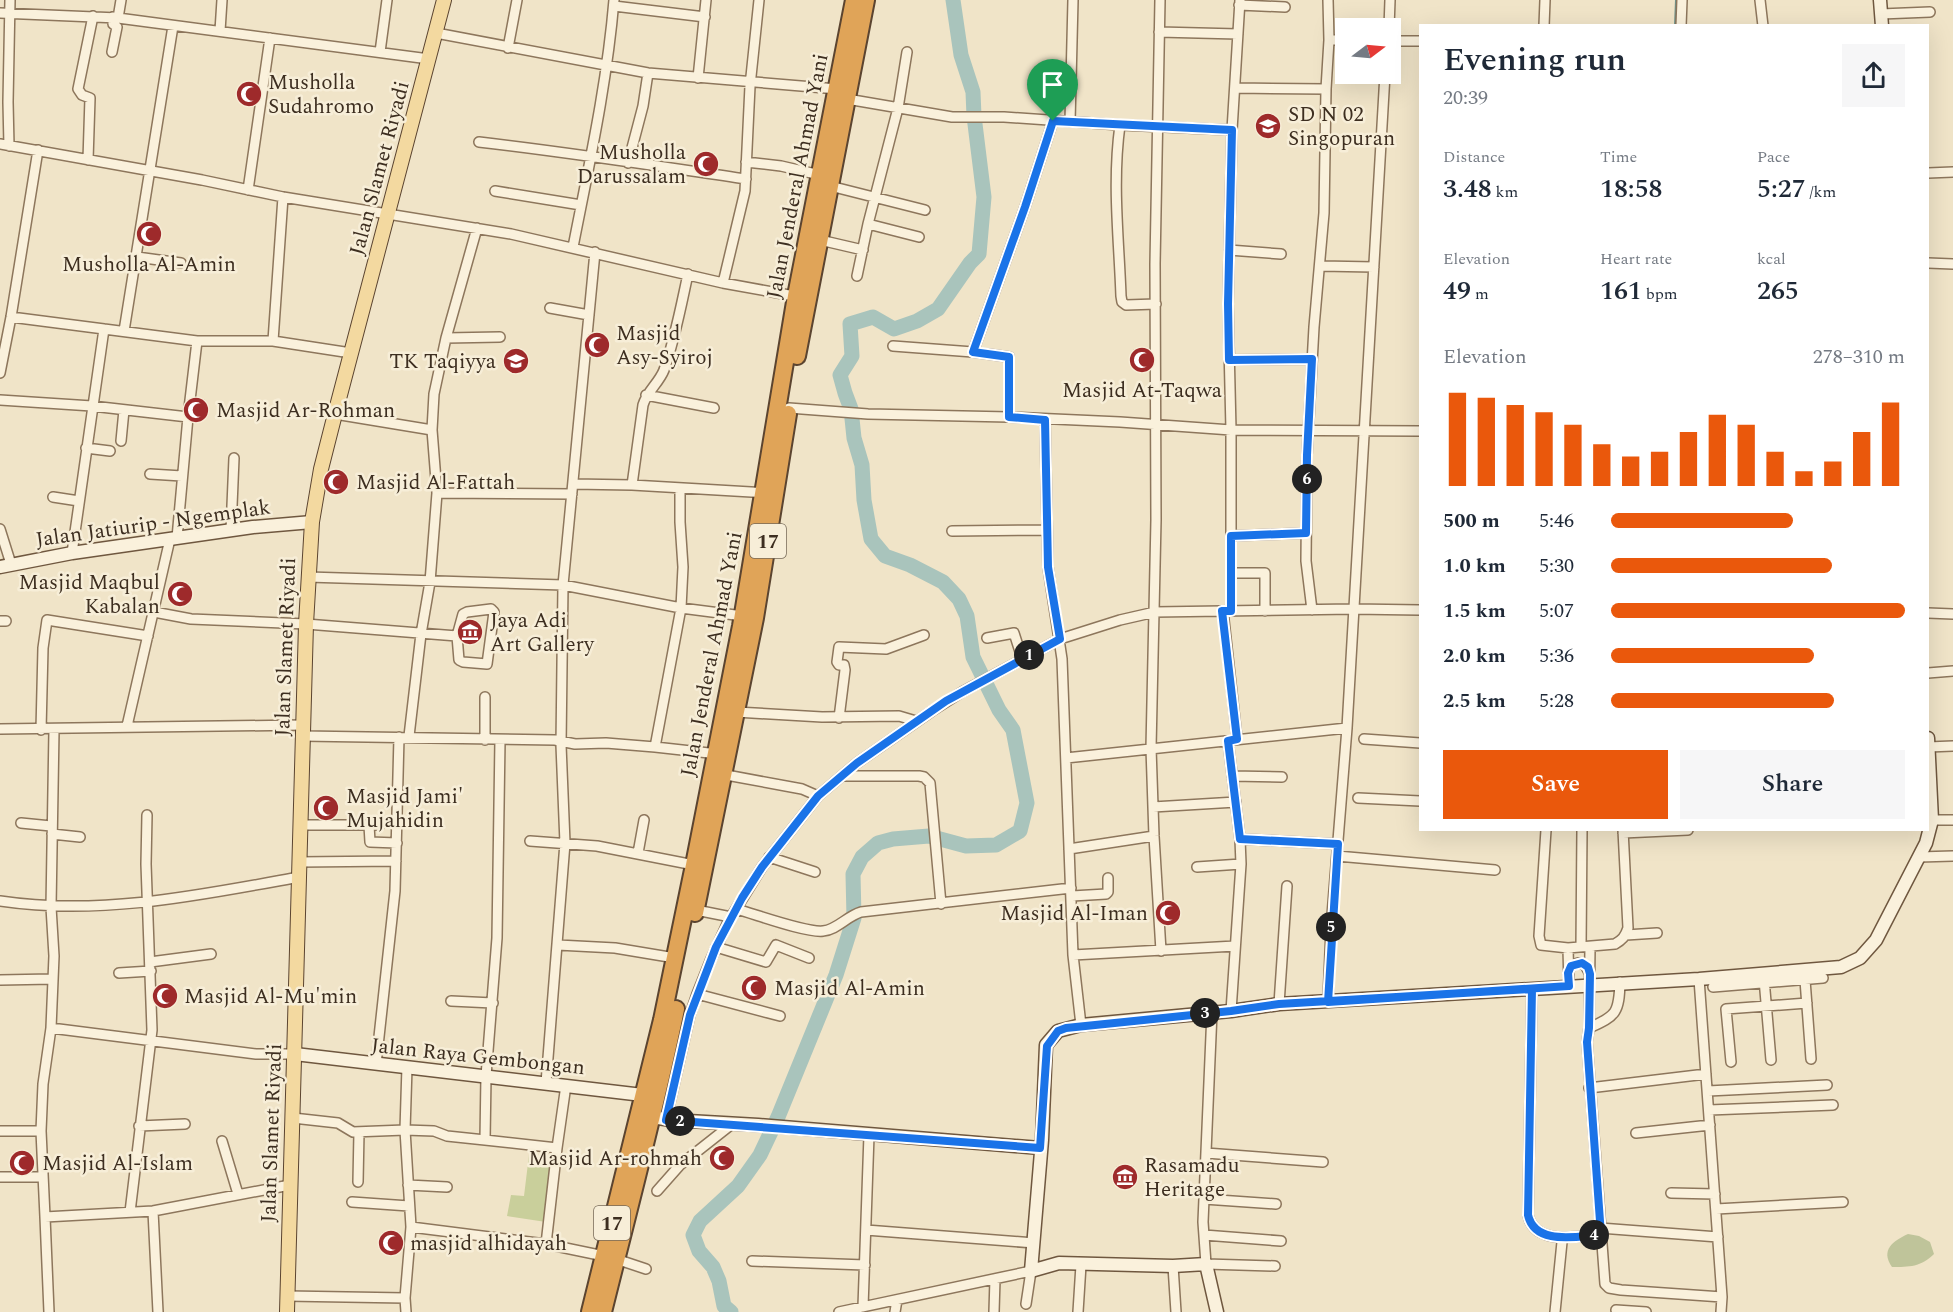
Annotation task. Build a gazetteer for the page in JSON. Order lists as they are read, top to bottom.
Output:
{
  "streets": {
    "highway": ["Jalan Jenderal Ahmad Yani", "17"],
    "main road": ["Jalan Slamet Riyadi"],
    "street": ["Jalan Jatiurip - Ngemplak", "Jalan Raya Gembongan"]
  },
  "crossings": [
    ["Jalan Slamet Riyadi", "Jalan Jatiurip - Ngemplak"],
    ["Jalan Slamet Riyadi", "Jalan Raya Gembongan"],
    ["Jalan Jenderal Ahmad Yani", "Jalan Raya Gembongan"]
  ],
  "places": {
    "mosque": [
      "Musholla Sudahromo",
      "Musholla Darussalam",
      "Musholla Al-Amin",
      "Masjid Asy-Syiroj",
      "Masjid At-Taqwa",
      "Masjid Ar-Rohman",
      "Masjid Al-Fattah",
      "Masjid Maqbul Kabalan",
      "Masjid Jami' Mujahidin",
      "Masjid Al-Iman",
      "Masjid Al-Amin",
      "Masjid Al-Mu'min",
      "Masjid Ar-rohmah",
      "Masjid Al-Islam",
      "masjid alhidayah"
    ],
    "school or university": ["SD N 02 Singopuran", "TK Taqiyya"],
    "museum": ["Jaya Adi Art Gallery", "Rasamadu Heritage"]
  },
  "north": "right",
  "page": {
    "heading": ["Evening run", "20:39"],
    "stats": [
      ["Distance", "3.48 km"],
      ["Time", "18:58"],
      ["Pace", "5:27 /km"],
      ["Elevation", "49 m"],
      ["Heart rate", "161 bpm"],
      ["kcal", "265"]
    ],
    "chart": ["Elevation", "278–310 m"],
    "pins": [
      "6",
      "1",
      "5",
      "3",
      "2",
      "4"
    ],
    "list": [
      {
        "name": "500 m",
        "note": "5:46"
      },
      {
        "name": "1.0 km",
        "note": "5:30"
      },
      {
        "name": "1.5 km",
        "note": "5:07"
      },
      {
        "name": "2.0 km",
        "note": "5:36"
      },
      {
        "name": "2.5 km",
        "note": "5:28"
      }
    ],
    "buttons": ["Save", "Share"]
  }
}
